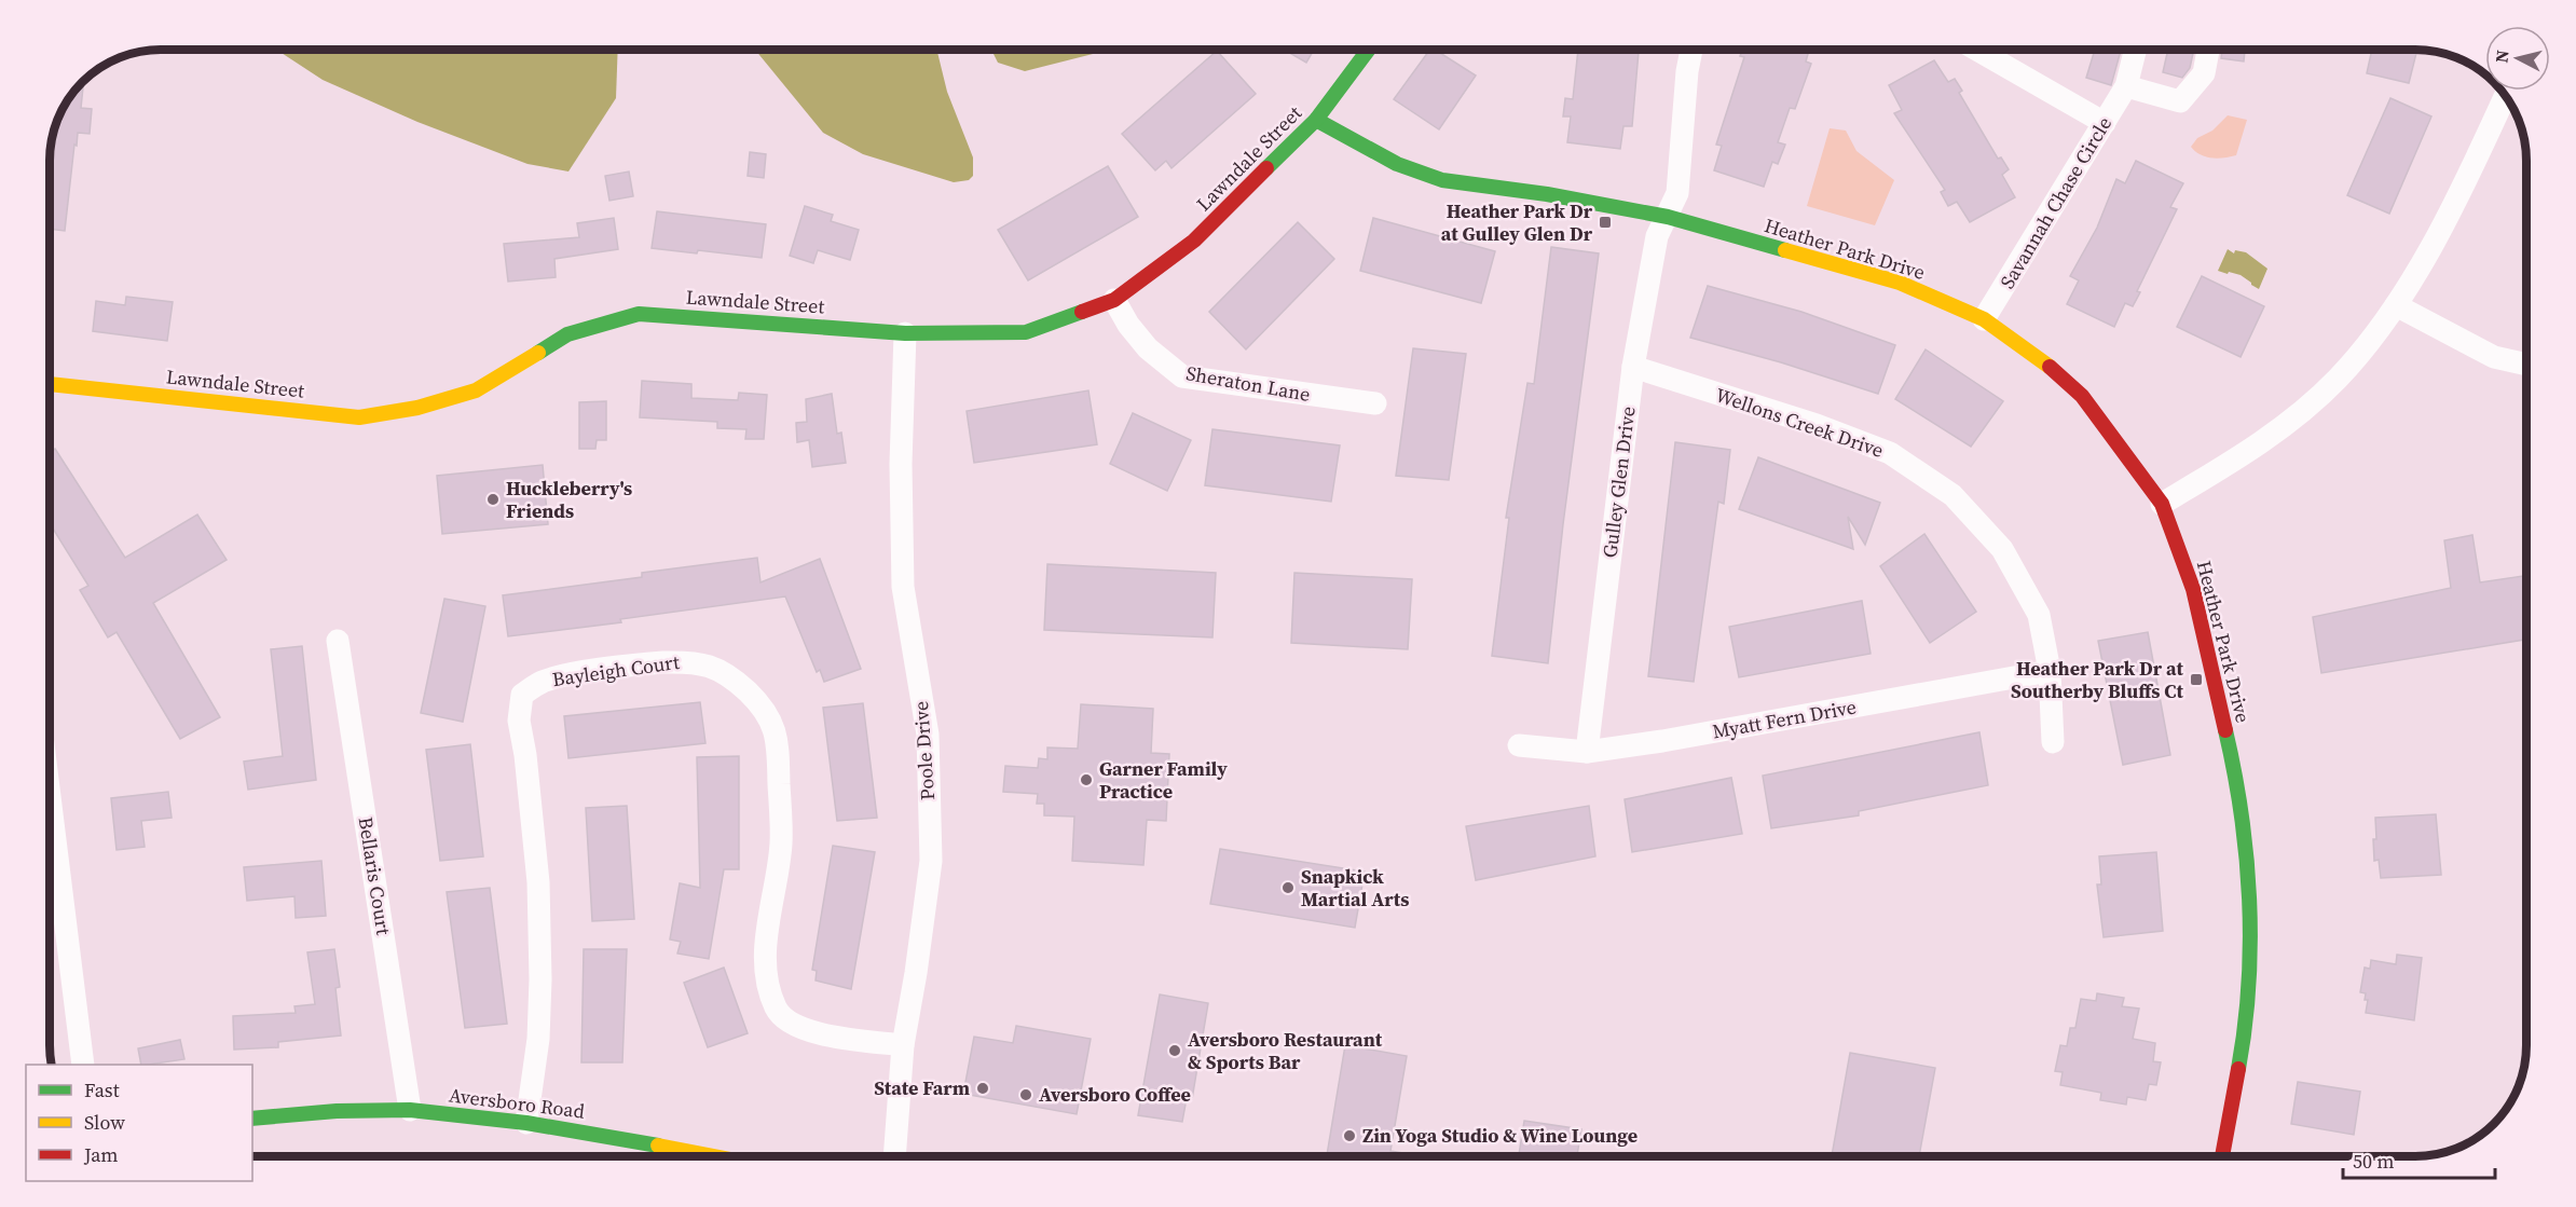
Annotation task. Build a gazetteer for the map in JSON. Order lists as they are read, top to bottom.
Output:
{
  "streets": {
    "street": [
      "Lawndale Street",
      "Savannah Chase Circle",
      "Heather Park Drive",
      "Sheraton Lane",
      "Wellons Creek Drive",
      "Gulley Glen Drive",
      "Bayleigh Court",
      "Myatt Fern Drive",
      "Poole Drive",
      "Bellaris Court",
      "Aversboro Road"
    ]
  },
  "crossings": [
    ["Lawndale Street", "Heather Park Drive"],
    ["Lawndale Street", "Sheraton Lane"],
    ["Lawndale Street", "Poole Drive"],
    ["Savannah Chase Circle", "Heather Park Drive"],
    ["Heather Park Drive", "Gulley Glen Drive"],
    ["Wellons Creek Drive", "Gulley Glen Drive"],
    ["Wellons Creek Drive", "Myatt Fern Drive"],
    ["Gulley Glen Drive", "Myatt Fern Drive"],
    ["Bayleigh Court", "Poole Drive"],
    ["Bayleigh Court", "Aversboro Road"],
    ["Bellaris Court", "Aversboro Road"]
  ],
  "places": {
    "transit": ["Heather Park Dr at Gulley Glen Dr", "Heather Park Dr at Southerby Bluffs Ct"],
    "other": [
      "Huckleberry's Friends",
      "Garner Family Practice",
      "Snapkick Martial Arts",
      "Aversboro Restaurant & Sports Bar",
      "State Farm",
      "Aversboro Coffee",
      "Zin Yoga Studio & Wine Lounge"
    ]
  },
  "legend": ["Fast", "Slow", "Jam"],
  "scale_bar": "50 m",
  "north": "left"
}
